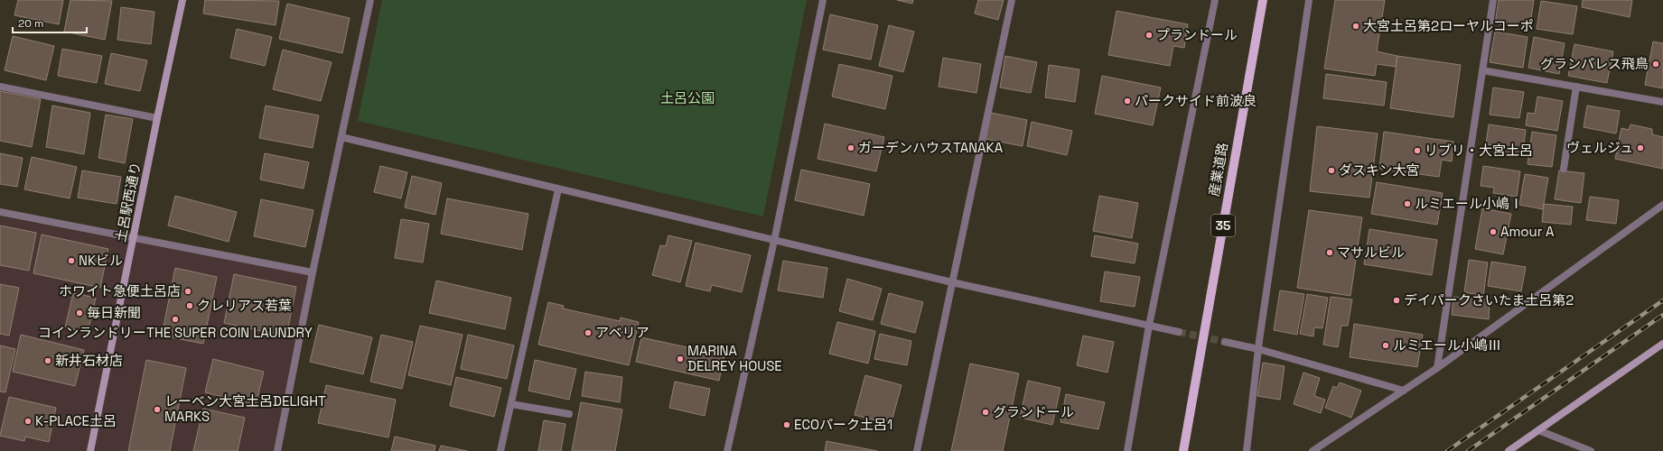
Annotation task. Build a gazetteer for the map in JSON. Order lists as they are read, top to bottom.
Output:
{
  "streets": {
    "main road": ["産業道路", "35"],
    "street": ["土呂駅西通り"]
  },
  "parks": ["土呂公園"],
  "places": [
    "大宮土呂第2ローヤルコーポ",
    "プランドール",
    "グランパレス飛鳥",
    "パークサイド前波良",
    "ガーデンハウスTANAKA",
    "ヴェルジュ",
    "リブリ・大宮土呂",
    "ダスキン大宮",
    "ルミエール小嶋Ⅰ",
    "Amour A",
    "マサルビル",
    "NKビル",
    "ホワイト急便土呂店",
    "デイパークさいたま土呂第2",
    "クレリアス若葉",
    "毎日新聞",
    "コインランドリーTHE SUPER COIN LAUNDRY",
    "アベリア",
    "ルミエール小嶋Ⅲ",
    "MARINA DELREY HOUSE",
    "新井石材店",
    "レーベン大宮土呂DELIGHT MARKS",
    "グランドール",
    "K-PLACE土呂",
    "ECOパーク土呂1"
  ],
  "scale_bar": "20 m"
}
